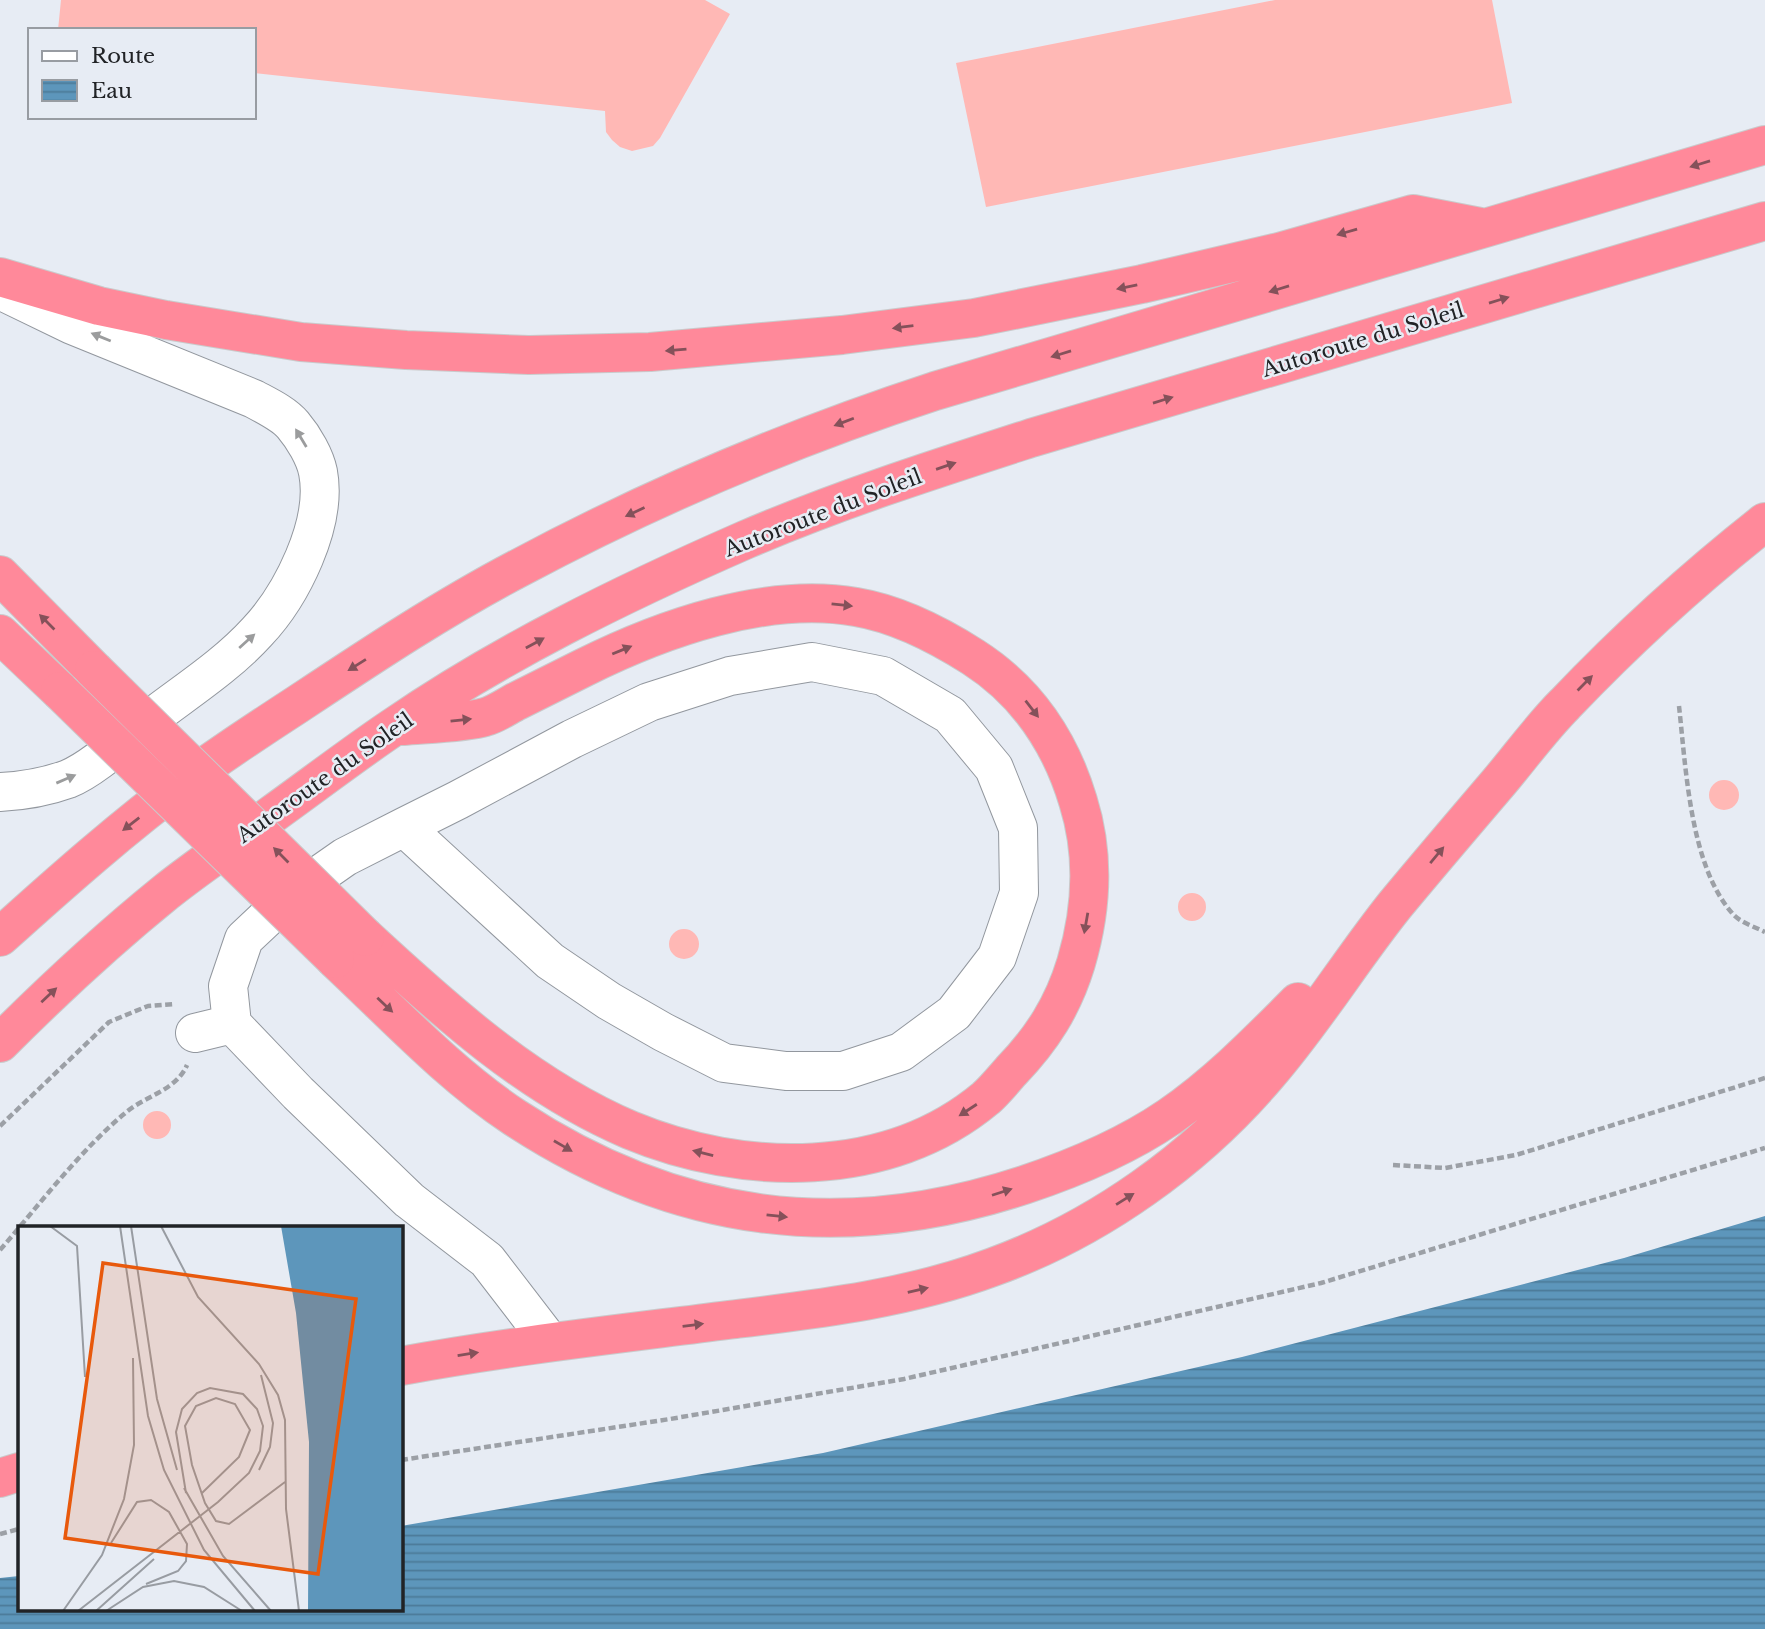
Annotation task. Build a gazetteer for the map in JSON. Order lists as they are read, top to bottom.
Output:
{
  "streets": {
    "highway": ["Autoroute du Soleil"]
  },
  "legend": ["Route", "Eau"]
}
